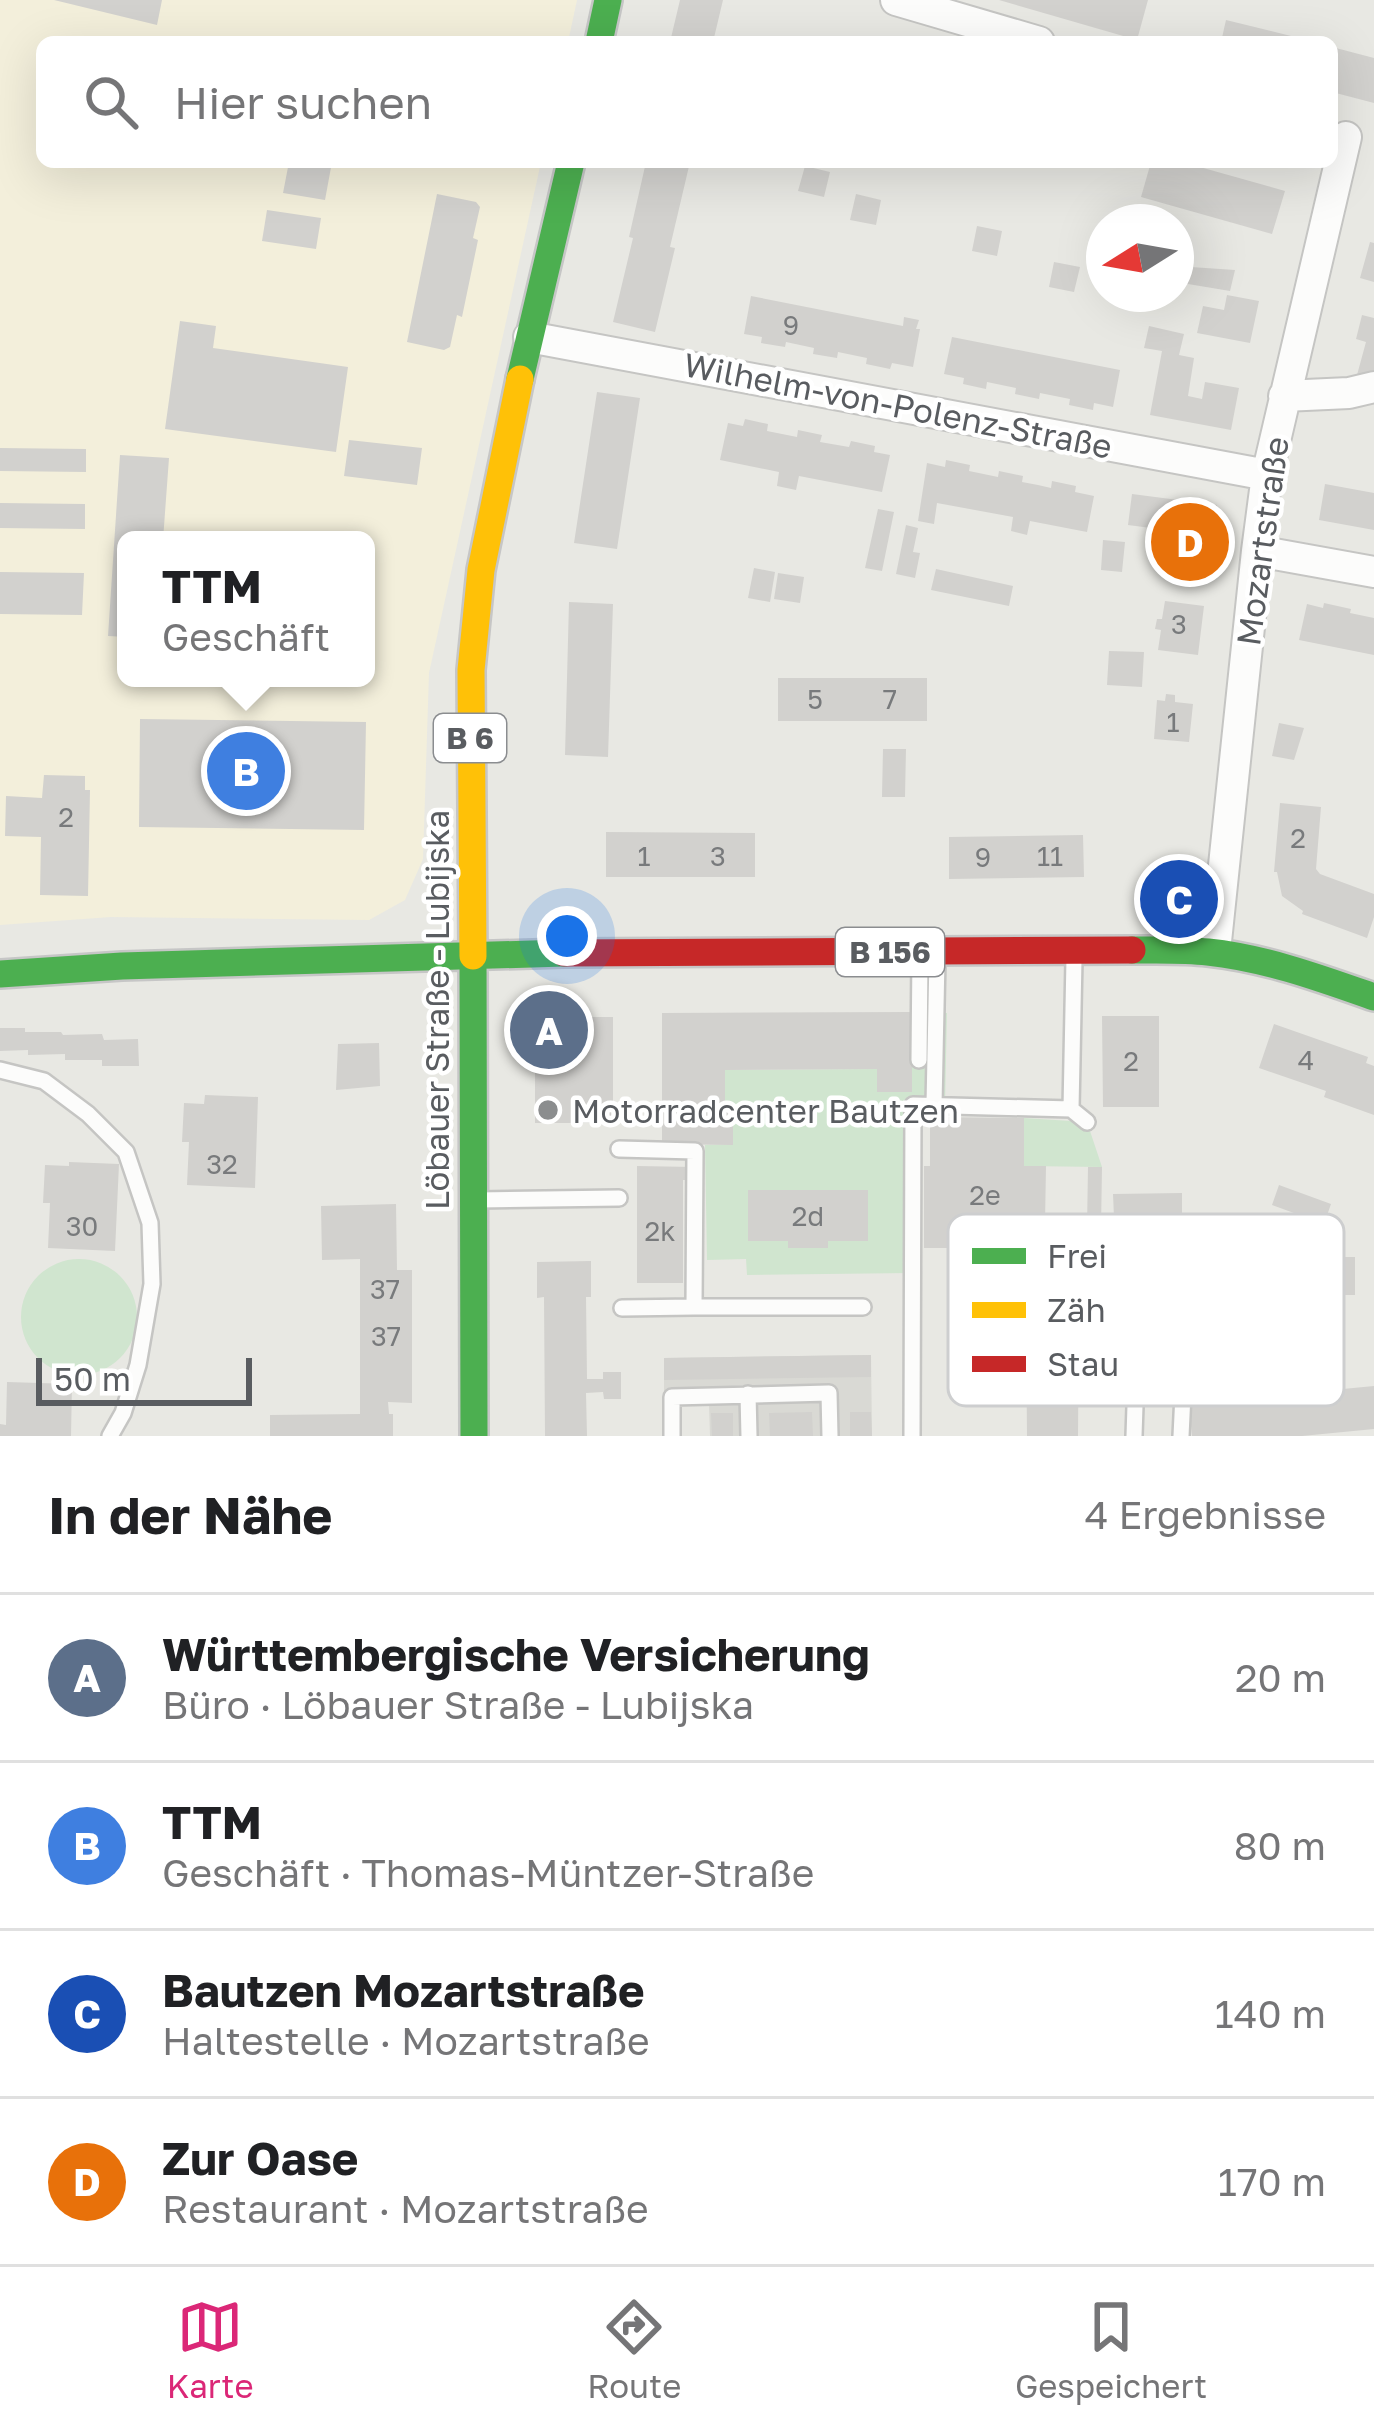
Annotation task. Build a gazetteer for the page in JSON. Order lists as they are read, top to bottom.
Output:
{
  "streets": {
    "main road": ["B 6", "B 156", "Löbauer Straße - Lubijska"],
    "street": ["Wilhelm-von-Polenz-Straße", "Mozartstraße"]
  },
  "crossings": [
    ["Wilhelm-von-Polenz-Straße", "Mozartstraße"],
    ["Wilhelm-von-Polenz-Straße", "Löbauer Straße - Lubijska"],
    ["Mozartstraße", "B 156"],
    ["B 156", "Löbauer Straße - Lubijska"]
  ],
  "places": ["Motorradcenter Bautzen"],
  "house_numbers": [
    "9",
    "3",
    "5",
    "7",
    "1",
    "2",
    "2",
    "1",
    "3",
    "11",
    "9",
    "4",
    "2",
    "32",
    "2e",
    "2d",
    "30",
    "2k",
    "37",
    "37"
  ],
  "legend": ["Frei", "Zäh", "Stau"],
  "scale_bar": "50 m",
  "north": "left",
  "page": {
    "search": "Hier suchen",
    "pins": [
      "D",
      "B",
      "C",
      "A"
    ],
    "popup": ["TTM", "Geschäft"],
    "scale": "50 m",
    "heading": ["In der Nähe", "4 Ergebnisse"],
    "list": [
      {
        "mark": "A",
        "name": "Württembergische Versicherung",
        "note": "Büro · Löbauer Straße - Lubijska",
        "value": "20 m"
      },
      {
        "mark": "B",
        "name": "TTM",
        "note": "Geschäft · Thomas-Müntzer-Straße",
        "value": "80 m"
      },
      {
        "mark": "C",
        "name": "Bautzen Mozartstraße",
        "note": "Haltestelle · Mozartstraße",
        "value": "140 m"
      },
      {
        "mark": "D",
        "name": "Zur Oase",
        "note": "Restaurant · Mozartstraße",
        "value": "170 m"
      }
    ],
    "nav": ["Karte", "Route", "Gespeichert"]
  }
}
